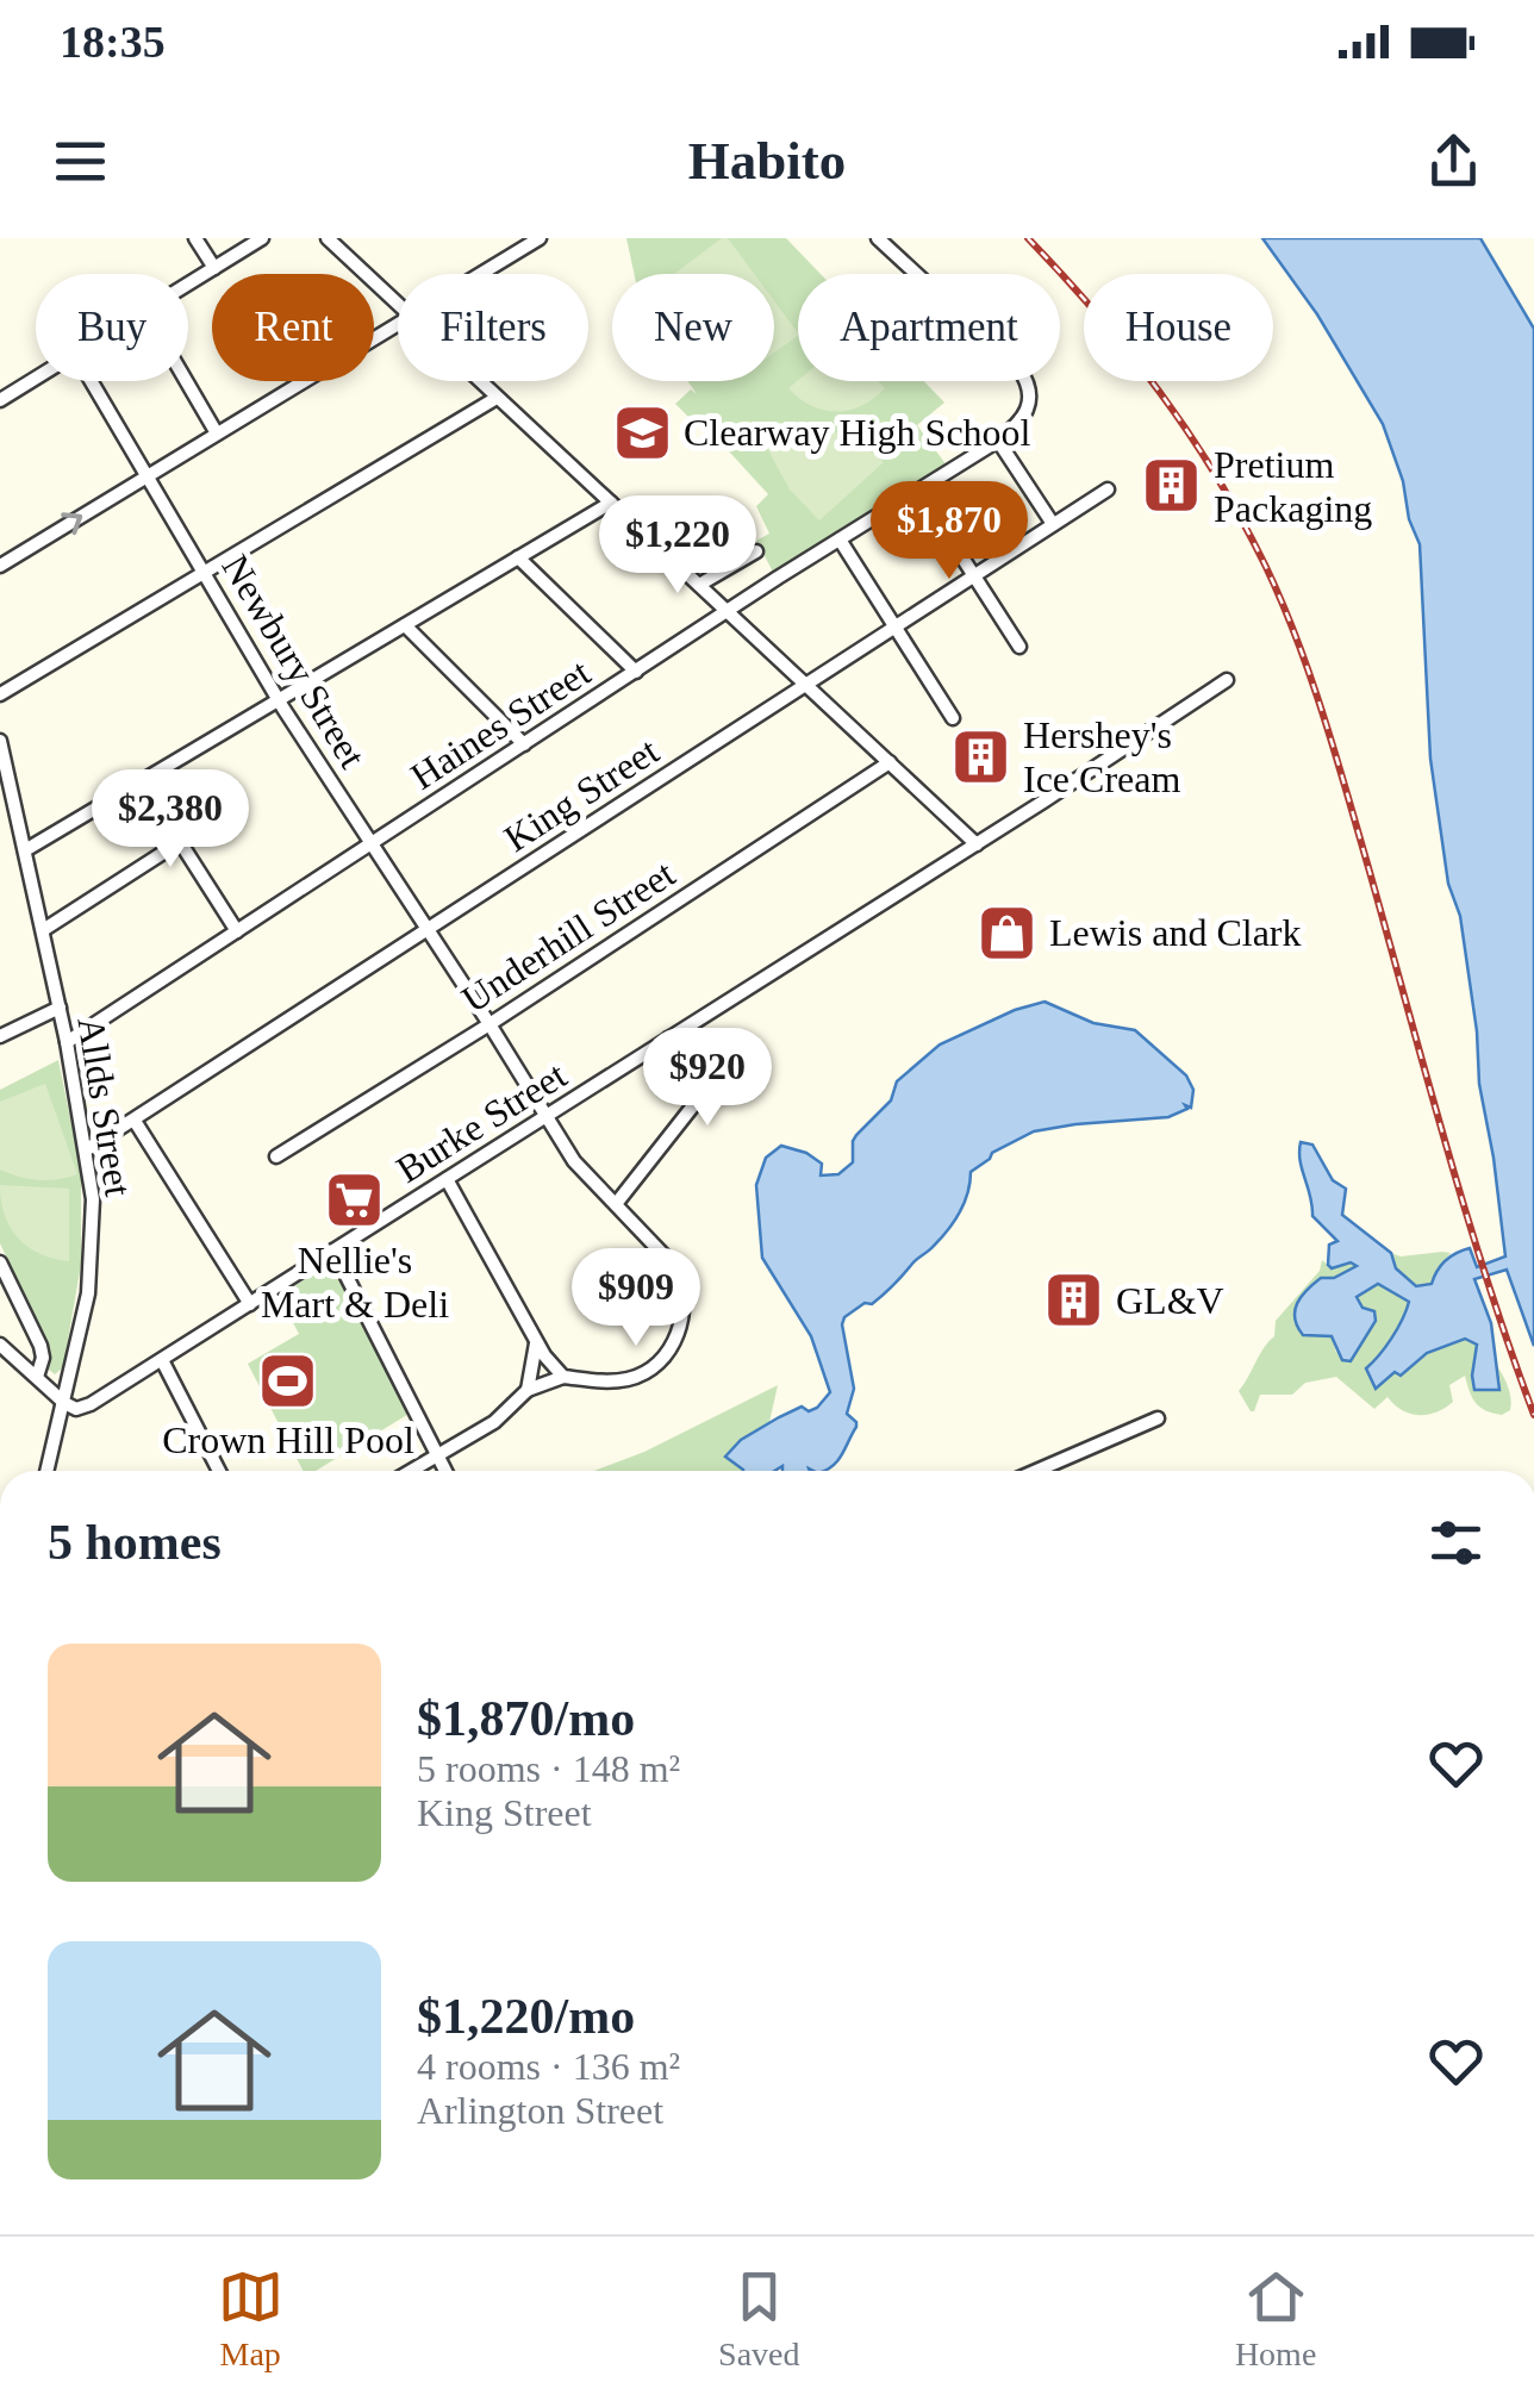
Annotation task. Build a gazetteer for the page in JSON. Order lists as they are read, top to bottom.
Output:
{
  "streets": {
    "street": [
      "Newbury Street",
      "Haines Street",
      "King Street",
      "Underhill Street",
      "Allds Street",
      "Burke Street"
    ]
  },
  "crossings": [
    ["Newbury Street", "Haines Street"],
    ["Newbury Street", "King Street"],
    ["Newbury Street", "Underhill Street"],
    ["Newbury Street", "Burke Street"],
    ["Haines Street", "Allds Street"],
    ["King Street", "Allds Street"],
    ["Allds Street", "Burke Street"]
  ],
  "places": {
    "school or university": ["Clearway High School"],
    "building": ["Pretium Packaging", "Hershey's Ice Cream", "GL&V"],
    "shop": ["Lewis and Clark"],
    "supermarket": ["Nellie's Mart & Deli"],
    "sports": ["Crown Hill Pool"]
  },
  "page": {
    "status": "18:35",
    "header": "Habito",
    "chip": [
      "Buy",
      "Rent",
      "Filters",
      "New",
      "Apartment",
      "House"
    ],
    "price": [
      "$1,870",
      "$1,220",
      "$2,380",
      "$920",
      "$909"
    ],
    "heading": "5 homes",
    "list": [
      {
        "name": "$1,870/mo",
        "note": "5 rooms · 148 m² · King Street"
      },
      {
        "name": "$1,220/mo",
        "note": "4 rooms · 136 m² · Arlington Street"
      }
    ],
    "tabs": ["Map", "Saved", "Home"]
  }
}
